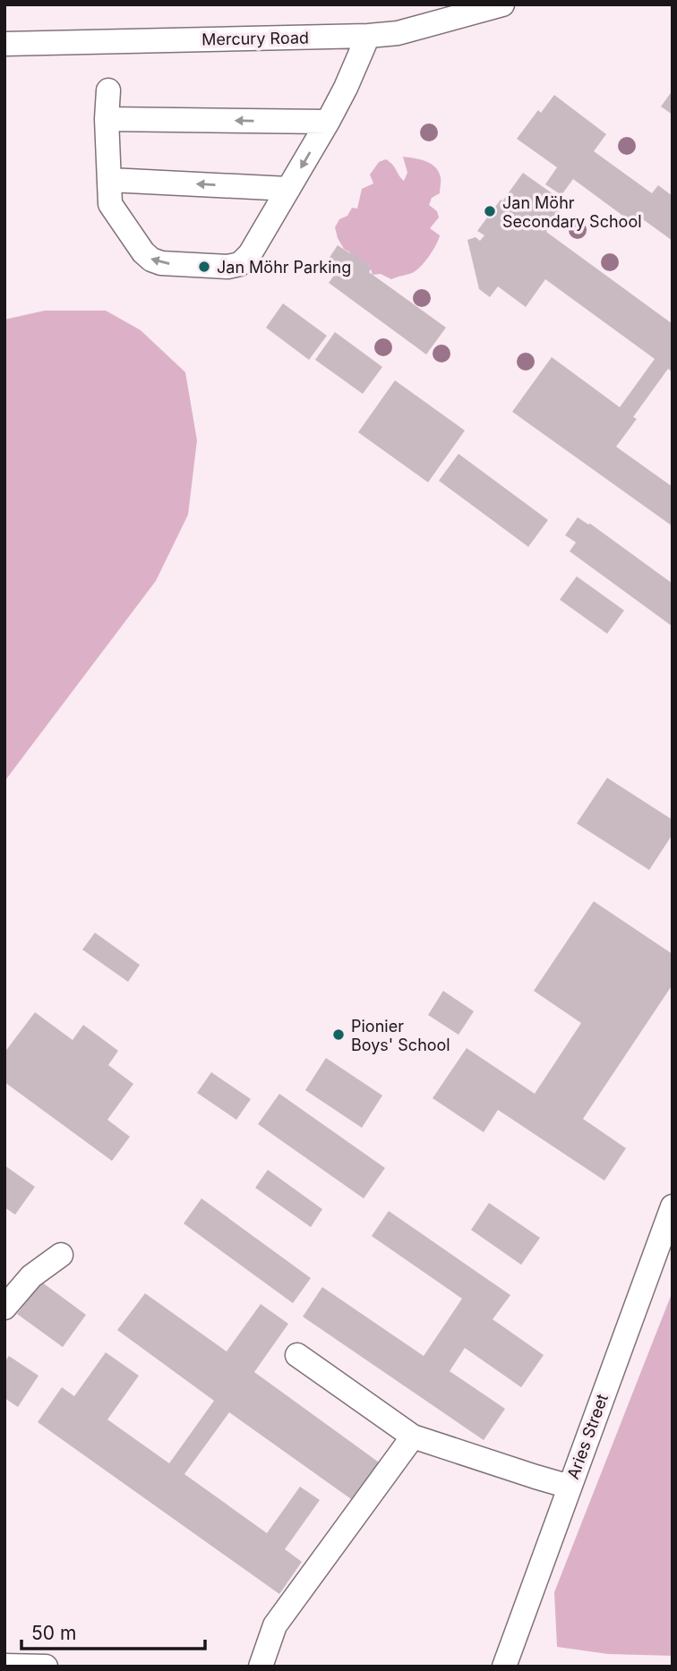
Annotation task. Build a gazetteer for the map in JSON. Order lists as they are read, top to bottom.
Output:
{
  "streets": {
    "street": ["Mercury Road", "Aries Street"]
  },
  "places": ["Jan Möhr Secondary School", "Jan Möhr Parking", "Pionier Boys' School"],
  "scale_bar": "50 m"
}
